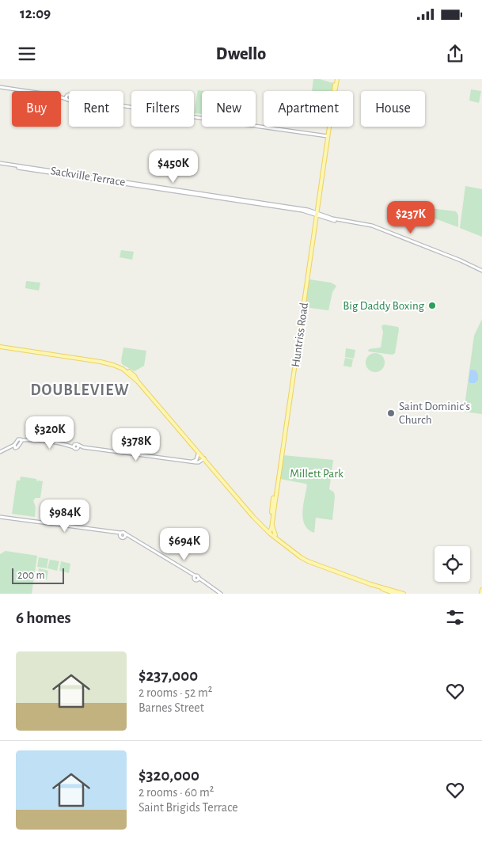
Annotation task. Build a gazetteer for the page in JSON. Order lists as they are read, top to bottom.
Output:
{
  "streets": {
    "main road": ["Sackville Terrace", "Huntriss Road"]
  },
  "crossings": [
    ["Sackville Terrace", "Huntriss Road"]
  ],
  "districts": ["DOUBLEVIEW"],
  "parks": ["Millett Park"],
  "places": ["Big Daddy Boxing", "Saint Dominic's Church"],
  "scale_bar": "200 m",
  "page": {
    "status": "12:09",
    "header": "Dwello",
    "chip": [
      "Buy",
      "Rent",
      "Filters",
      "New",
      "Apartment",
      "House"
    ],
    "price": [
      "$450K",
      "$237K",
      "$320K",
      "$378K",
      "$984K",
      "$694K"
    ],
    "scale": "200 m",
    "heading": "6 homes",
    "list": [
      {
        "name": "$237,000",
        "note": "2 rooms · 52 m² · Barnes Street"
      },
      {
        "name": "$320,000",
        "note": "2 rooms · 60 m² · Saint Brigids Terrace"
      }
    ]
  }
}
